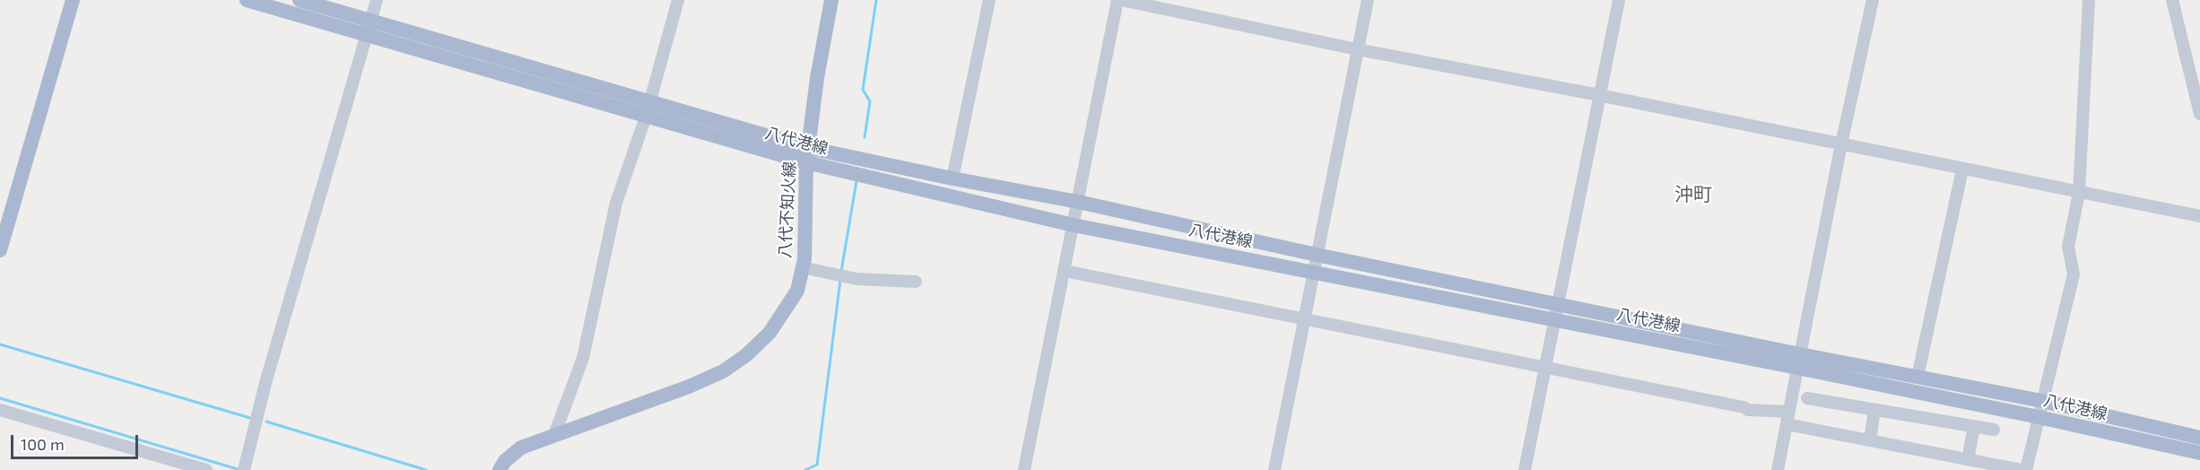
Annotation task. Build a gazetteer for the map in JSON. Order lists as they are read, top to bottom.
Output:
{
  "streets": {
    "main road": ["八代港線", "八代不知火線"]
  },
  "crossings": [
    ["八代港線", "八代不知火線"]
  ],
  "districts": ["沖町"],
  "scale_bar": "100 m"
}
